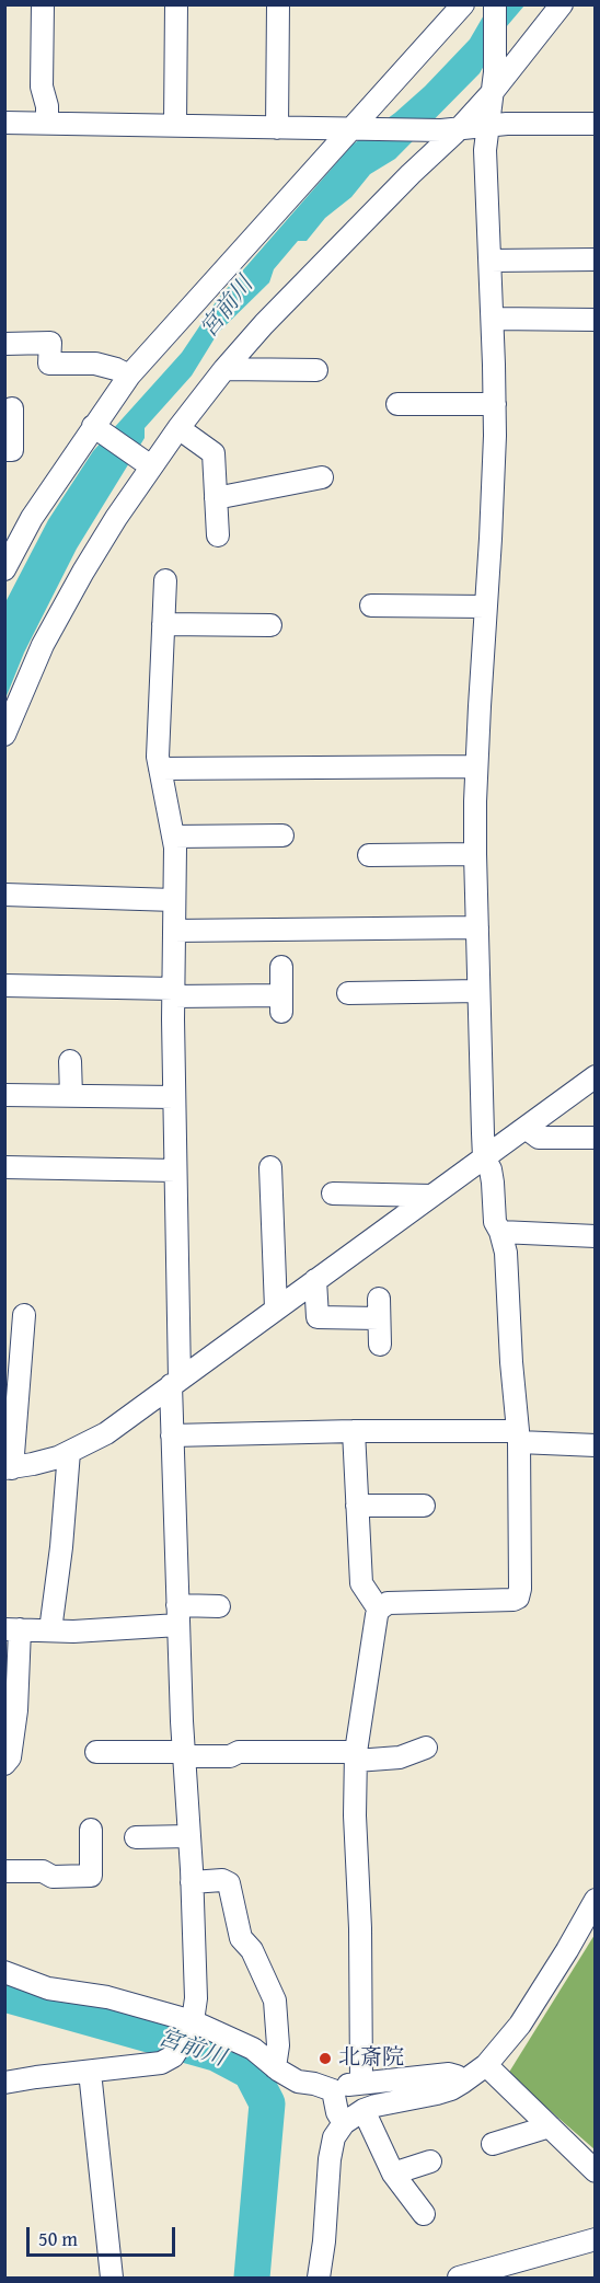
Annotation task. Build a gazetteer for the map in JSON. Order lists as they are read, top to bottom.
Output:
{
  "water": ["宮前川"],
  "places": ["北斎院"],
  "scale_bar": "50 m"
}
